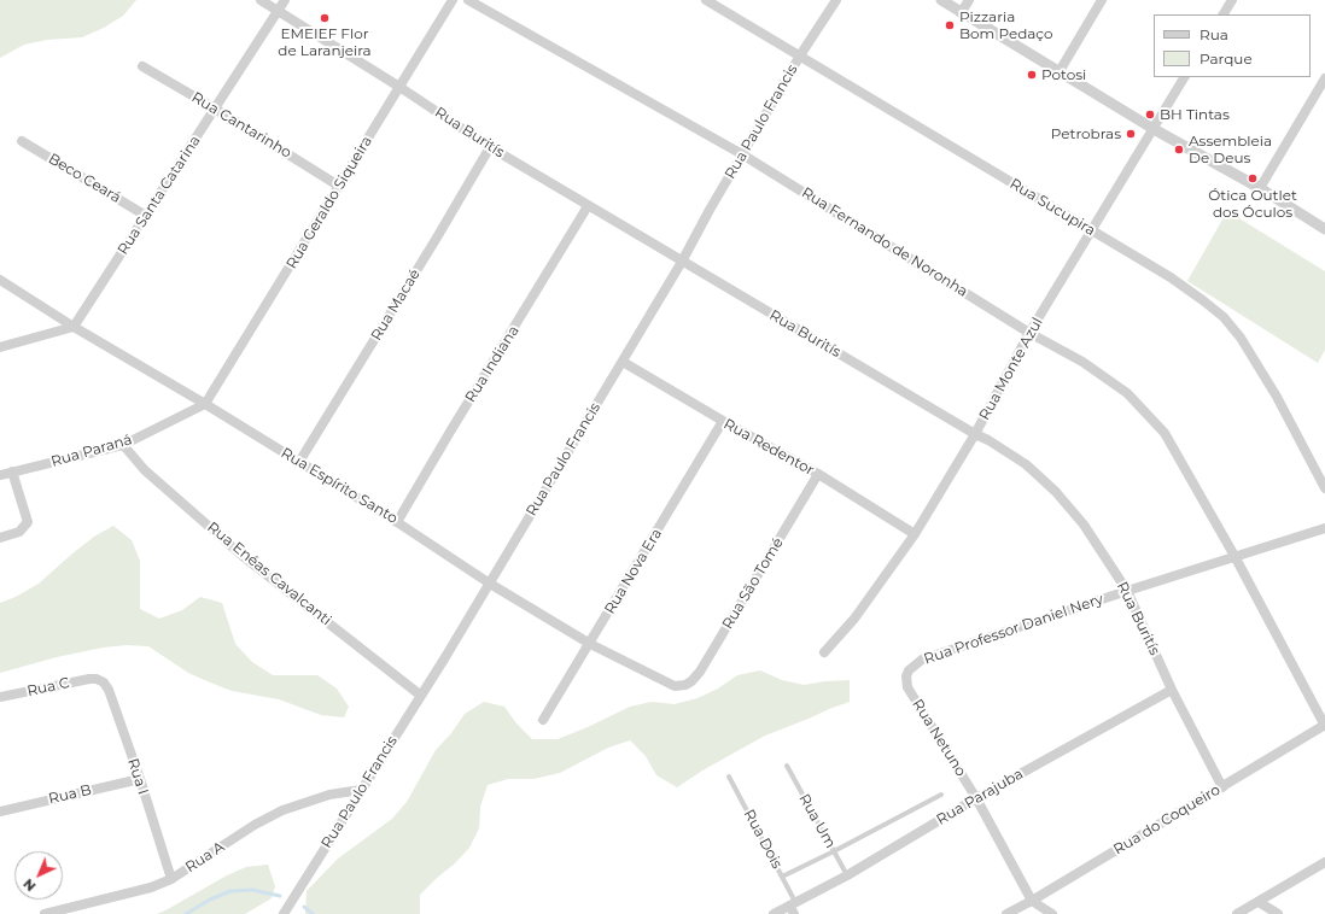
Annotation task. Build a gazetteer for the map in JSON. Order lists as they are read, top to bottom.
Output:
{
  "streets": {
    "street": [
      "Rua Paulo Francis",
      "Rua Cantarinho",
      "Rua Buritís",
      "Beco Ceará",
      "Rua Santa Catarina",
      "Rua Geraldo Siqueira",
      "Rua Sucupira",
      "Rua Fernando de Noronha",
      "Rua Macaé",
      "Rua Indiana",
      "Rua Monte Azul",
      "Rua Redentor",
      "Rua Paraná",
      "Rua Espírito Santo",
      "Rua Nova Era",
      "Rua Enéas Cavalcanti",
      "Rua São Tomé",
      "Rua Professor Daniel Nery",
      "Rua C",
      "Rua Netuno",
      "Rua I",
      "Rua B",
      "Rua Parajuba",
      "Rua do Coqueiro",
      "Rua A"
    ],
    "lane": ["Rua Um", "Rua Dois"]
  },
  "crossings": [
    ["Rua Paulo Francis", "Rua Buritís"],
    ["Rua Paulo Francis", "Rua Sucupira"],
    ["Rua Paulo Francis", "Rua Fernando de Noronha"],
    ["Rua Paulo Francis", "Rua Redentor"],
    ["Rua Paulo Francis", "Rua Espírito Santo"],
    ["Rua Paulo Francis", "Rua Enéas Cavalcanti"],
    ["Rua Paulo Francis", "Rua A"],
    ["Rua Cantarinho", "Rua Santa Catarina"],
    ["Rua Cantarinho", "Rua Geraldo Siqueira"],
    ["Rua Buritís", "Rua Santa Catarina"],
    ["Rua Buritís", "Rua Geraldo Siqueira"],
    ["Rua Buritís", "Rua Macaé"],
    ["Rua Buritís", "Rua Indiana"],
    ["Rua Buritís", "Rua Monte Azul"],
    ["Rua Buritís", "Rua Professor Daniel Nery"],
    ["Rua Buritís", "Rua Parajuba"],
    ["Rua Buritís", "Rua do Coqueiro"],
    ["Beco Ceará", "Rua Santa Catarina"],
    ["Rua Santa Catarina", "Rua Espírito Santo"],
    ["Rua Geraldo Siqueira", "Rua Paraná"],
    ["Rua Geraldo Siqueira", "Rua Espírito Santo"],
    ["Rua Sucupira", "Rua Monte Azul"],
    ["Rua Fernando de Noronha", "Rua Monte Azul"],
    ["Rua Fernando de Noronha", "Rua Professor Daniel Nery"],
    ["Rua Fernando de Noronha", "Rua do Coqueiro"],
    ["Rua Macaé", "Rua Espírito Santo"],
    ["Rua Indiana", "Rua Espírito Santo"],
    ["Rua Monte Azul", "Rua Redentor"],
    ["Rua Redentor", "Rua Nova Era"],
    ["Rua Redentor", "Rua São Tomé"],
    ["Rua Paraná", "Rua Espírito Santo"],
    ["Rua Paraná", "Rua Enéas Cavalcanti"],
    ["Rua Espírito Santo", "Rua Nova Era"],
    ["Rua Espírito Santo", "Rua São Tomé"],
    ["Rua Professor Daniel Nery", "Rua Netuno"],
    ["Rua C", "Rua I"],
    ["Rua Netuno", "Rua Parajuba"],
    ["Rua Netuno", "Rua do Coqueiro"],
    ["Rua I", "Rua B"],
    ["Rua I", "Rua A"],
    ["Rua Parajuba", "Rua Um"],
    ["Rua Parajuba", "Rua Dois"]
  ],
  "places": [
    "EMEIEF Flor de Laranjeira",
    "Pizzaria Bom Pedaço",
    "Potosi",
    "BH Tintas",
    "Petrobras",
    "Assembleia De Deus",
    "Ótica Outlet dos Óculos"
  ],
  "legend": ["Rua", "Parque"],
  "north": "bottom left"
}
